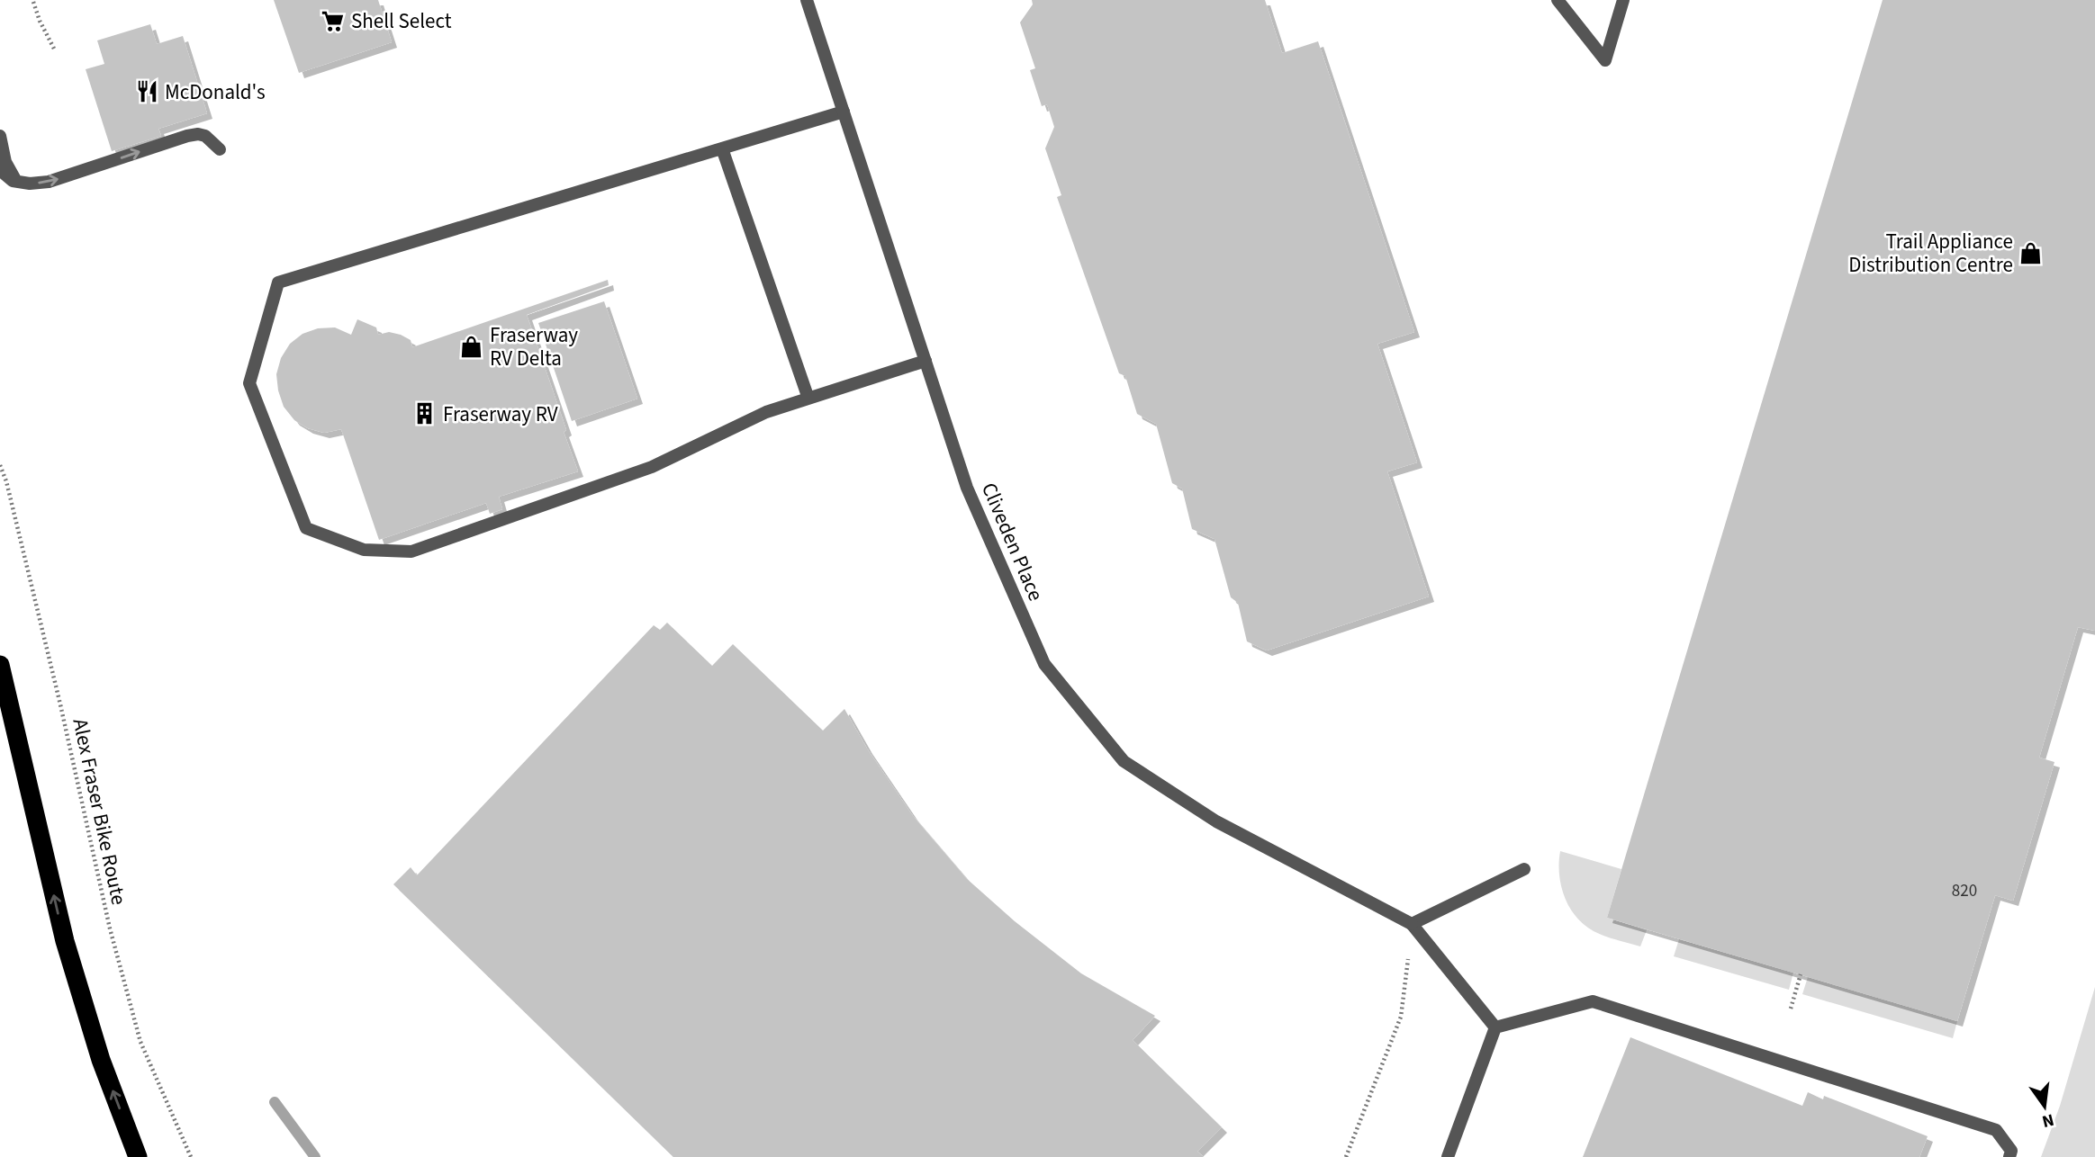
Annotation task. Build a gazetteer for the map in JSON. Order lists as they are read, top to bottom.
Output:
{
  "streets": {
    "street": ["Cliveden Place"],
    "path": ["Alex Fraser Bike Route"]
  },
  "places": {
    "supermarket": ["Shell Select"],
    "restaurant": ["McDonald's"],
    "shop": ["Trail Appliance Distribution Centre", "Fraserway RV Delta"],
    "building": ["Fraserway RV"]
  },
  "house_numbers": ["820"],
  "north": "bottom"
}
